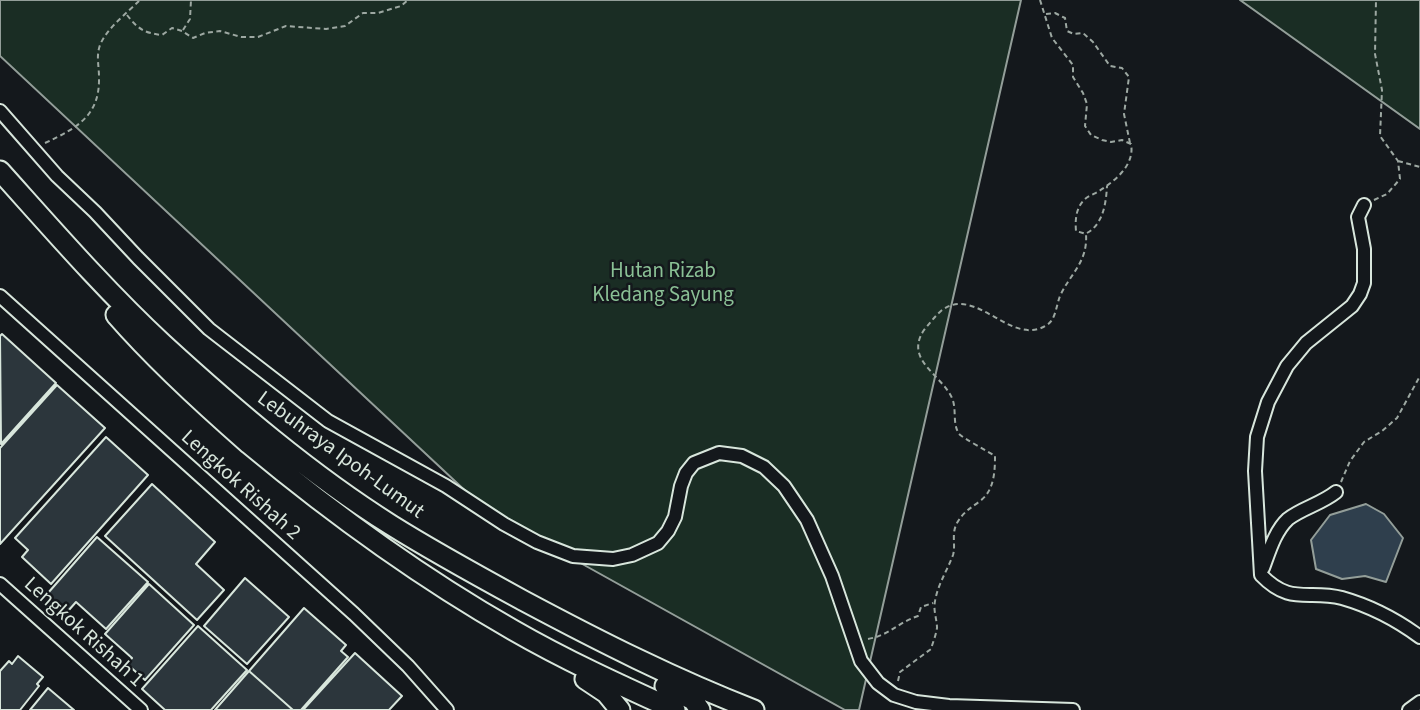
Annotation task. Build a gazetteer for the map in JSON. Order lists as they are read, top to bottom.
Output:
{
  "streets": {
    "highway": ["Lebuhraya Ipoh-Lumut"],
    "street": ["Lengkok Rishah 2", "Lengkok Rishah 1"]
  },
  "parks": ["Hutan Rizab Kledang Sayung"]
}
